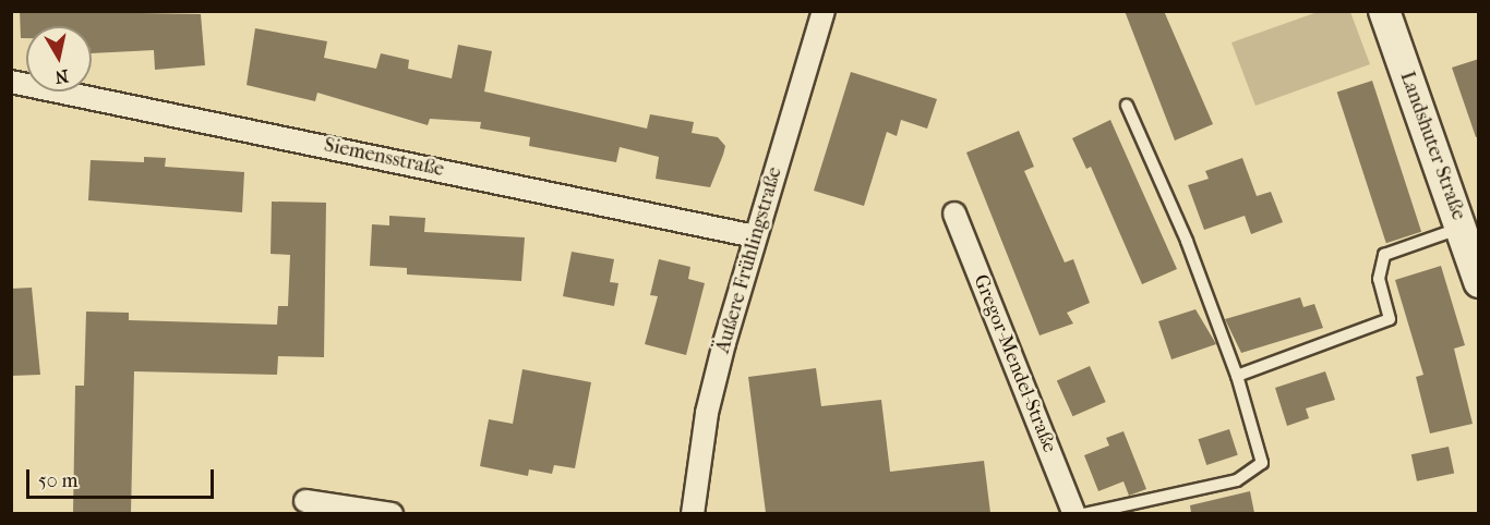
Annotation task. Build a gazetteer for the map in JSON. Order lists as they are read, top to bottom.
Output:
{
  "streets": {
    "main road": ["Landshuter Straße"],
    "street": ["Siemensstraße", "Äußere Frühlingstraße", "Gregor-Mendel-Straße"]
  },
  "crossings": [
    ["Siemensstraße", "Äußere Frühlingstraße"]
  ],
  "scale_bar": "50 m",
  "north": "bottom"
}
